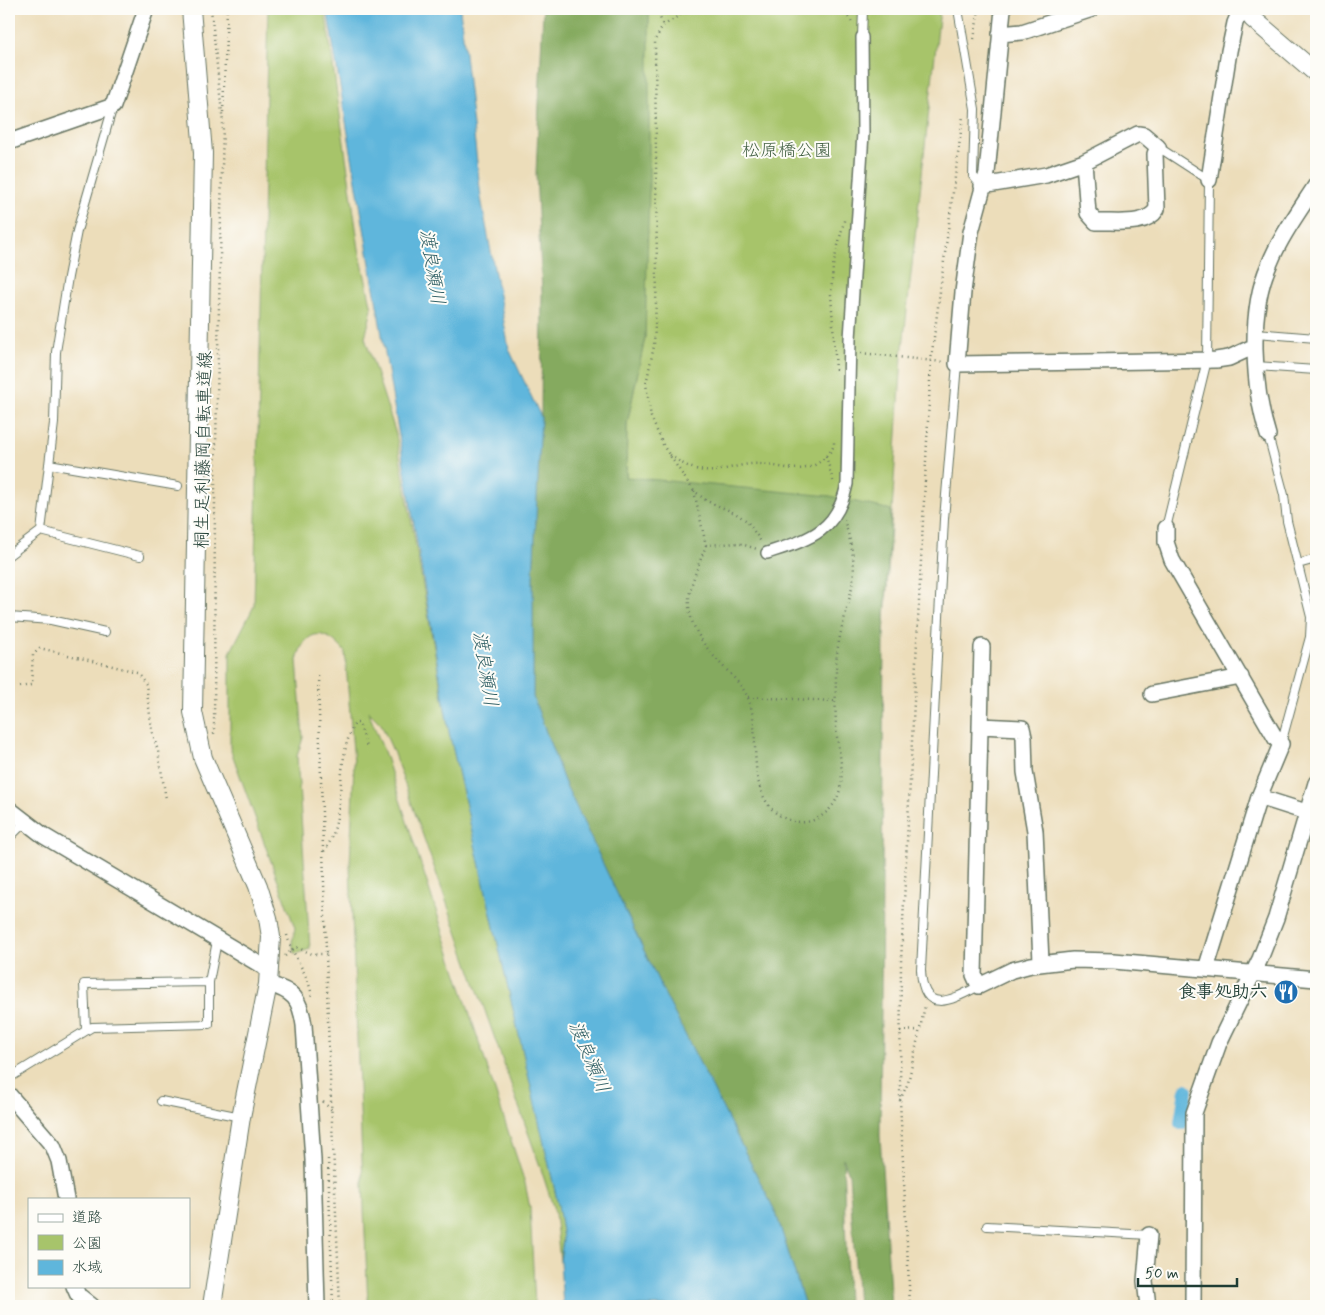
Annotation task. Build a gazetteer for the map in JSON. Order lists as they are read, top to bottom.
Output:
{
  "streets": {
    "path": ["桐生足利藤岡自転車道線"]
  },
  "water": ["渡良瀬川"],
  "parks": ["松原橋公園"],
  "places": {
    "restaurant": ["食事処助六"]
  },
  "legend": ["道路", "公園", "水域"],
  "scale_bar": "50 m"
}
